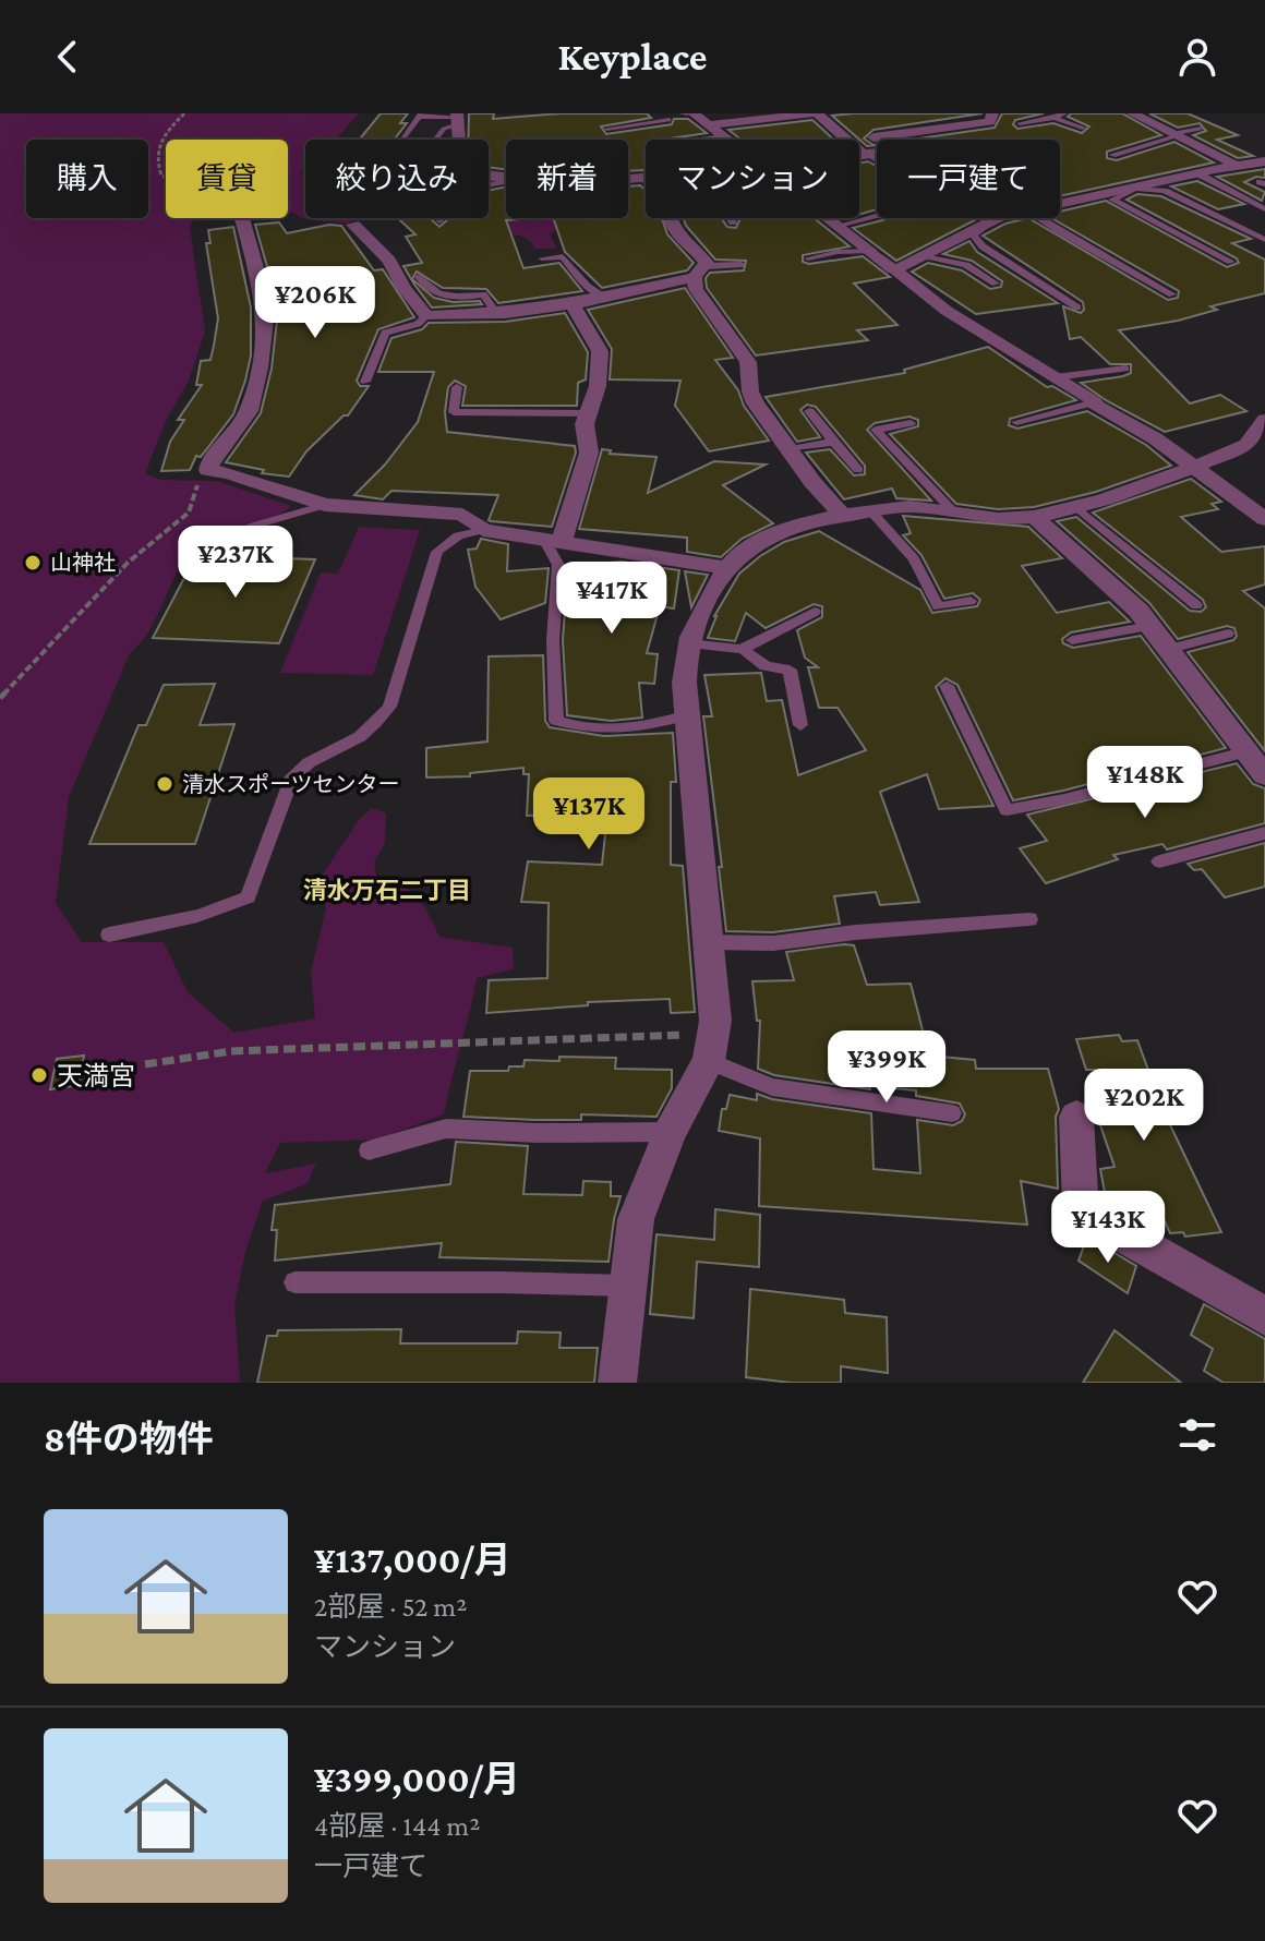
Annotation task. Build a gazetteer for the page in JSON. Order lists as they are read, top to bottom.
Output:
{
  "districts": ["清水万石二丁目"],
  "places": ["山神社", "清水スポーツセンター", "天満宮"],
  "page": {
    "header": "Keyplace",
    "chip": [
      "購入",
      "賃貸",
      "絞り込み",
      "新着",
      "マンション",
      "一戸建て"
    ],
    "price": [
      "¥206K",
      "¥237K",
      "¥417K",
      "¥148K",
      "¥137K",
      "¥399K",
      "¥202K",
      "¥143K"
    ],
    "heading": "8件の物件",
    "list": [
      {
        "name": "¥137,000/月",
        "note": "2部屋 · 52 m² · マンション"
      },
      {
        "name": "¥399,000/月",
        "note": "4部屋 · 144 m² · 一戸建て"
      }
    ]
  }
}
